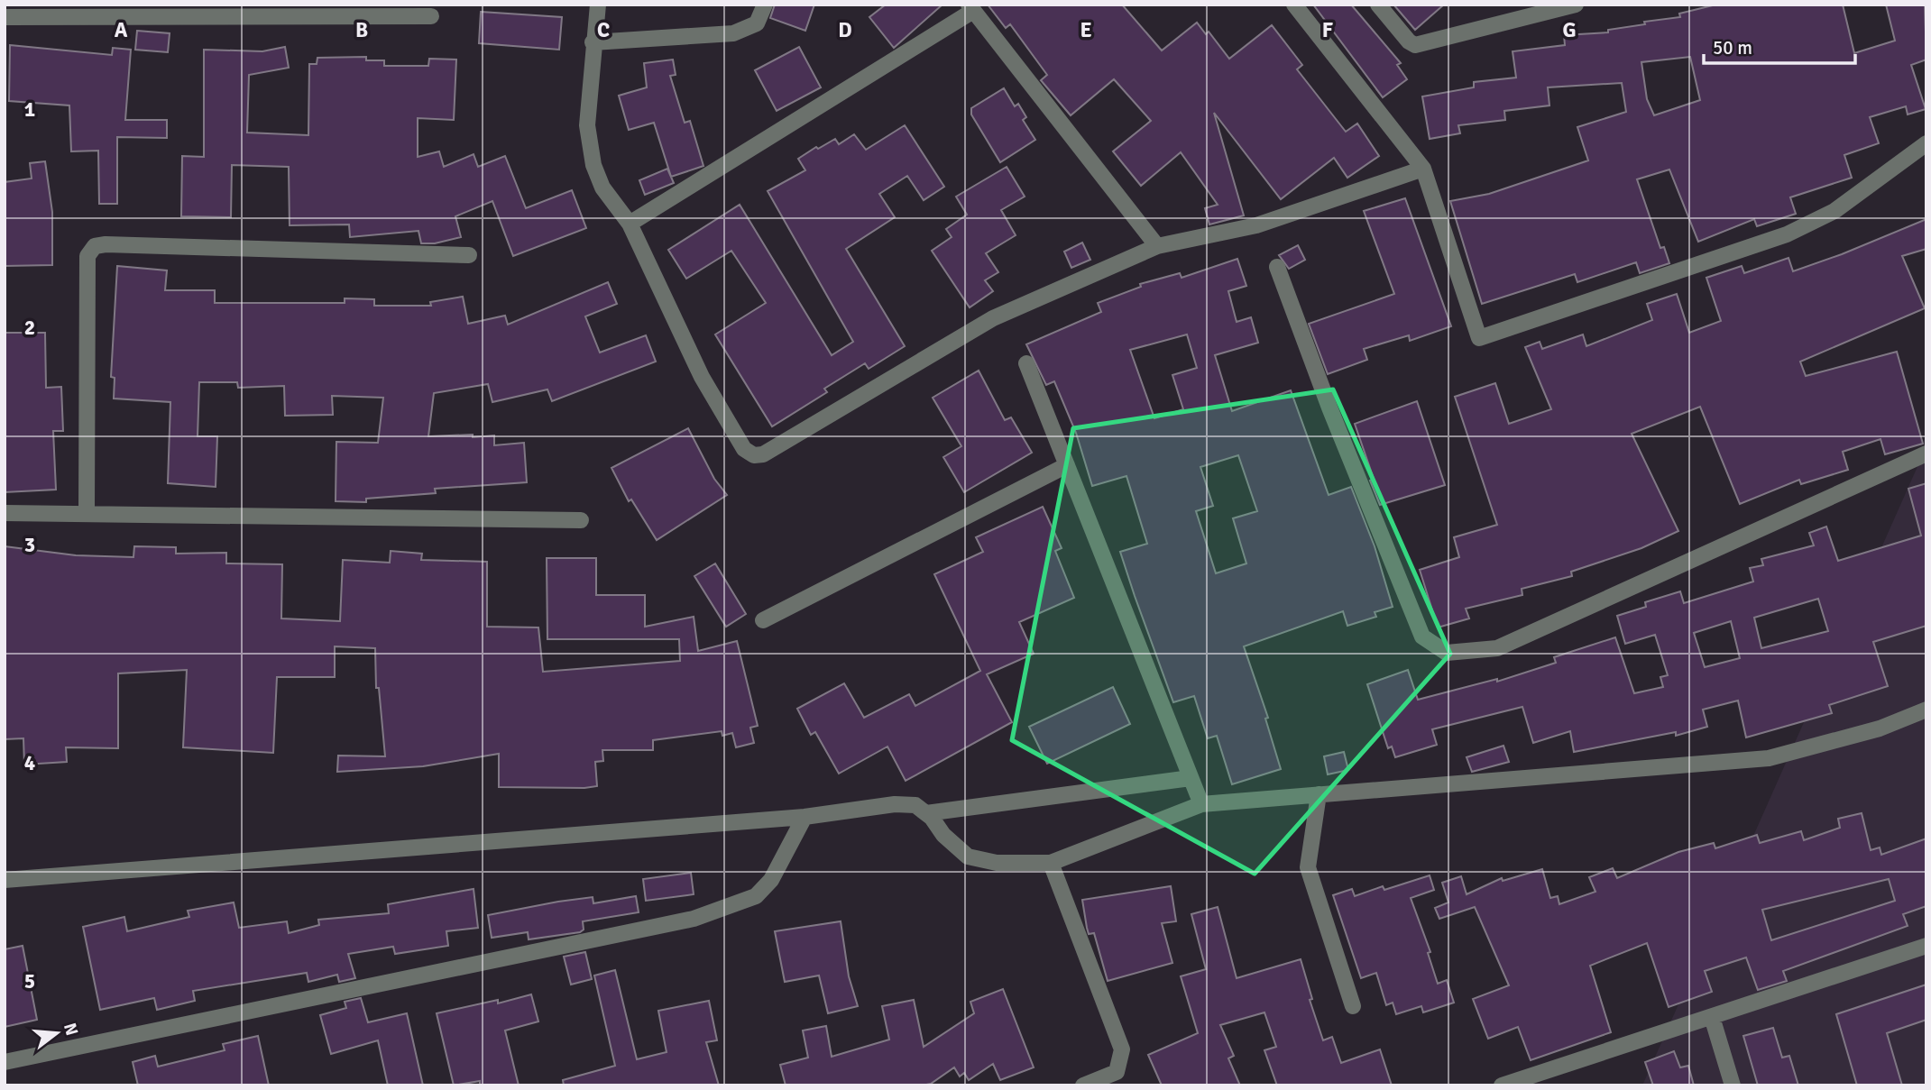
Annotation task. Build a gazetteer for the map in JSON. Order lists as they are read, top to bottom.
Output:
{
  "scale_bar": "50 m",
  "north": "right",
  "grid": {
    "columns": [
      "A",
      "B",
      "C",
      "D",
      "E",
      "F",
      "G"
    ],
    "rows": [
      "1",
      "2",
      "3",
      "4",
      "5"
    ]
  }
}
